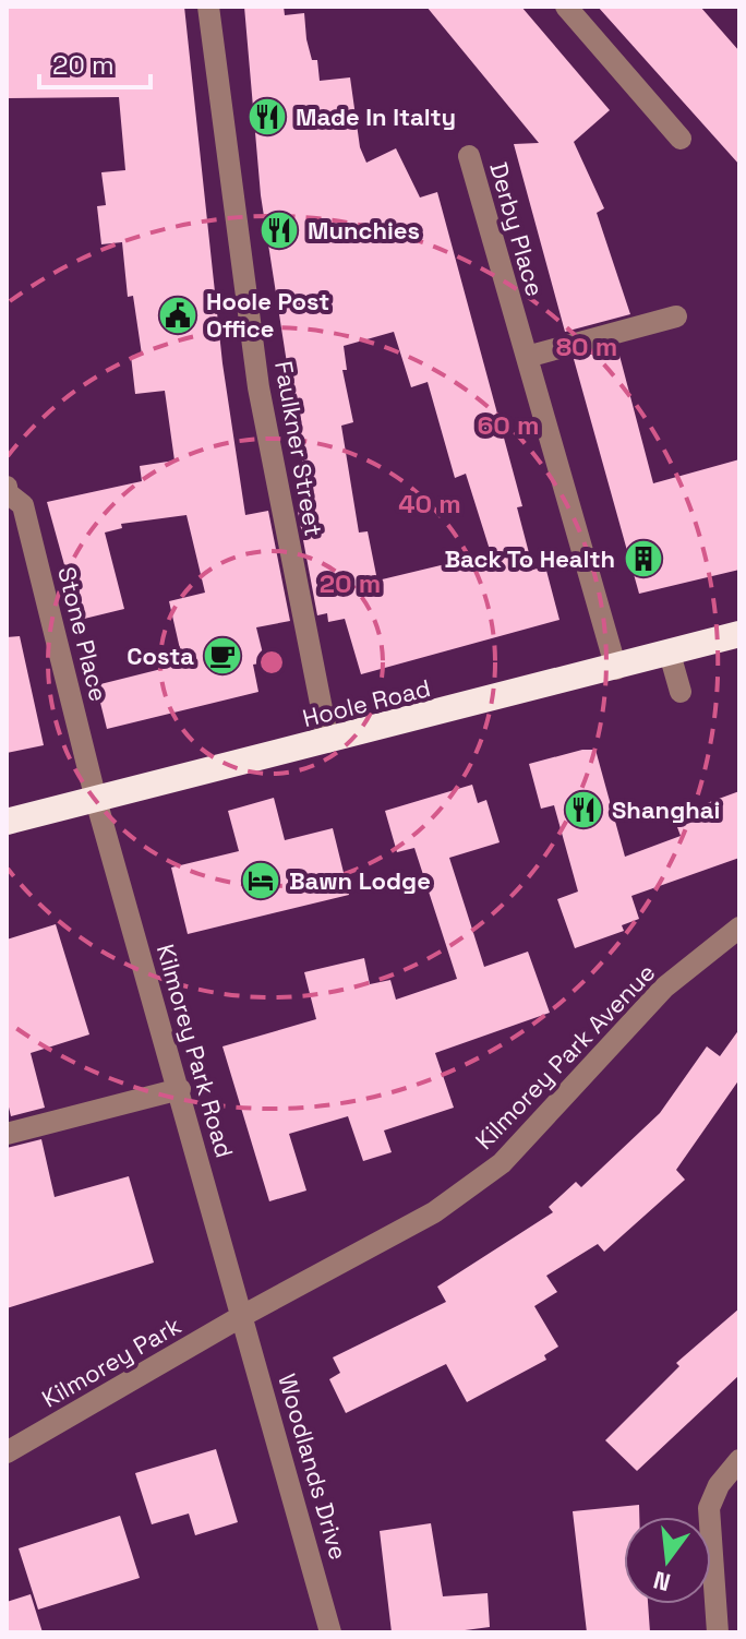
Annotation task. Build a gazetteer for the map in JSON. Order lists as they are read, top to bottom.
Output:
{
  "streets": {
    "highway": ["Hoole Road"],
    "street": [
      "Derby Place",
      "Faulkner Street",
      "Stone Place",
      "Kilmorey Park Road",
      "Kilmorey Park Avenue",
      "Kilmorey Park",
      "Woodlands Drive"
    ]
  },
  "crossings": [
    ["Derby Place", "Hoole Road"],
    ["Faulkner Street", "Hoole Road"],
    ["Stone Place", "Hoole Road"],
    ["Stone Place", "Kilmorey Park Road"],
    ["Hoole Road", "Kilmorey Park Road"],
    ["Kilmorey Park Road", "Kilmorey Park Avenue"],
    ["Kilmorey Park Road", "Kilmorey Park"],
    ["Kilmorey Park Road", "Woodlands Drive"],
    ["Kilmorey Park Avenue", "Kilmorey Park"],
    ["Kilmorey Park Avenue", "Woodlands Drive"],
    ["Kilmorey Park", "Woodlands Drive"]
  ],
  "places": {
    "restaurant": ["Made In Italty", "Munchies", "Shanghai"],
    "public building": ["Hoole Post Office"],
    "building": ["Back To Health"],
    "cafe": ["Costa"],
    "hotel": ["Bawn Lodge"]
  },
  "scale_bar": "20 m",
  "north": "bottom",
  "rings": [
    "80 m",
    "60 m",
    "40 m",
    "20 m"
  ]
}
